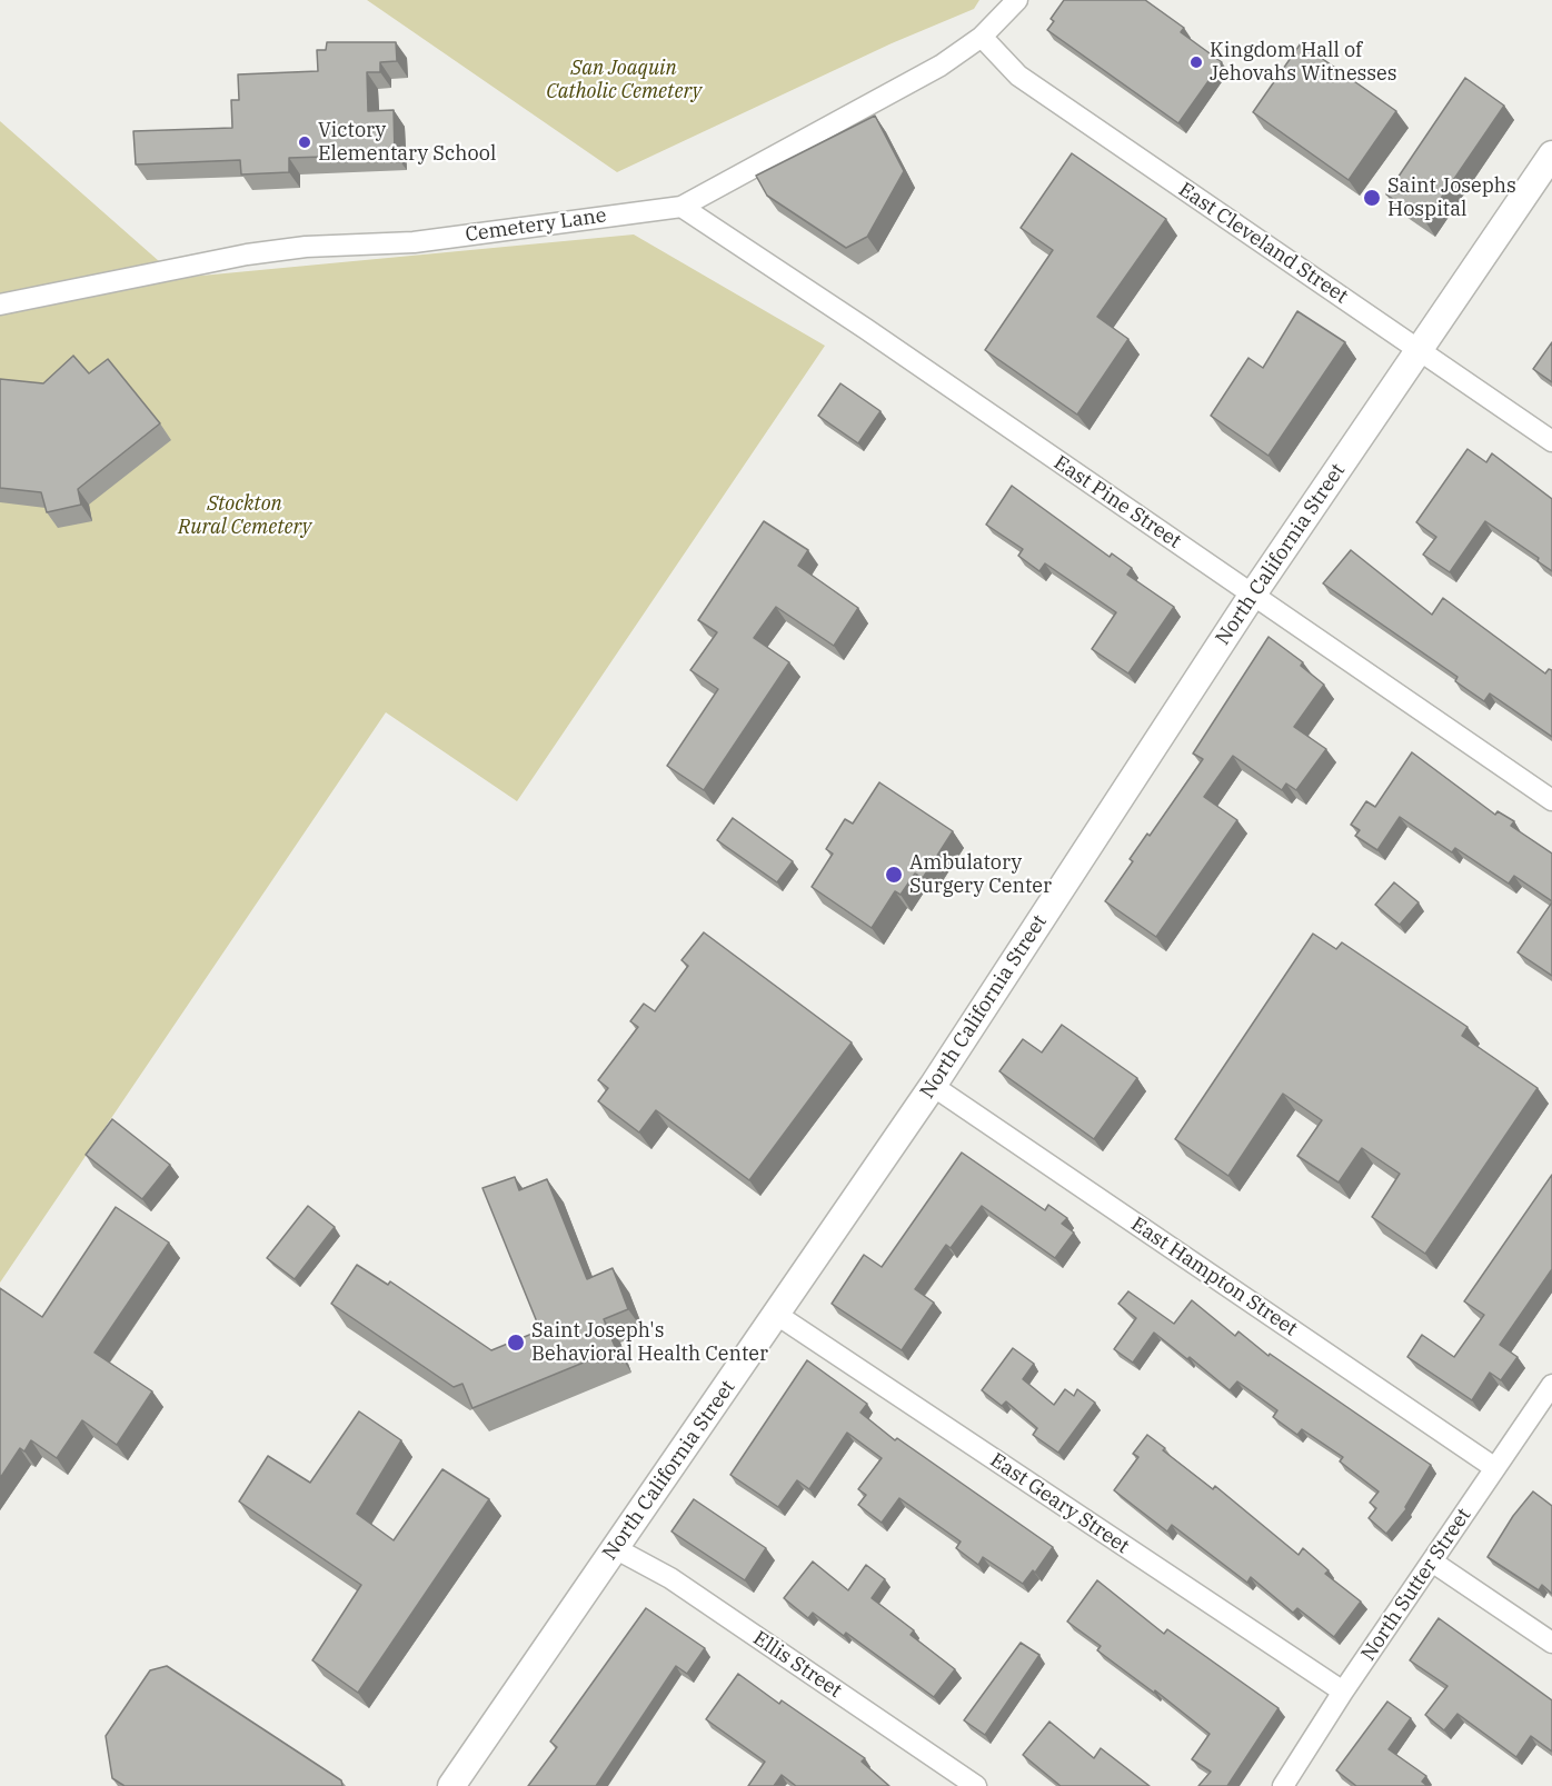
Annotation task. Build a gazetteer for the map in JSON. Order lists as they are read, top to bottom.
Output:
{
  "streets": {
    "street": [
      "Cemetery Lane",
      "East Cleveland Street",
      "East Pine Street",
      "North California Street",
      "East Hampton Street",
      "East Geary Street",
      "North Sutter Street",
      "Ellis Street"
    ]
  },
  "crossings": [
    ["Cemetery Lane", "East Cleveland Street"],
    ["Cemetery Lane", "East Pine Street"],
    ["East Cleveland Street", "North California Street"],
    ["East Pine Street", "North California Street"],
    ["North California Street", "East Hampton Street"],
    ["North California Street", "East Geary Street"],
    ["North California Street", "Ellis Street"],
    ["East Hampton Street", "North Sutter Street"],
    ["East Geary Street", "North Sutter Street"]
  ],
  "parks": ["San Joaquin Catholic Cemetery", "Stockton Rural Cemetery"],
  "places": [
    "Kingdom Hall of Jehovahs Witnesses",
    "Victory Elementary School",
    "Saint Josephs Hospital",
    "Ambulatory Surgery Center",
    "Saint Joseph's Behavioral Health Center"
  ]
}
